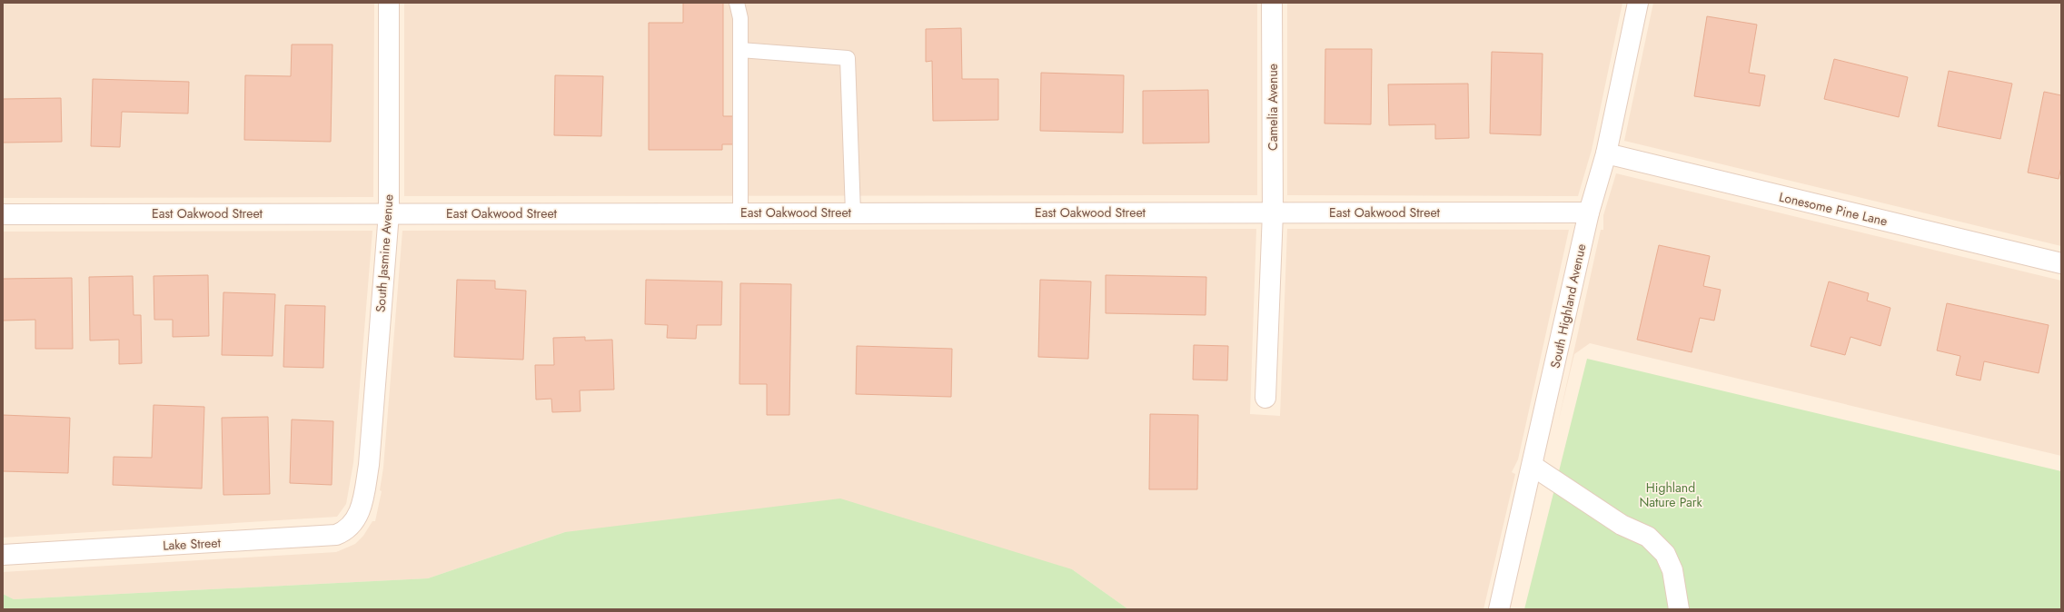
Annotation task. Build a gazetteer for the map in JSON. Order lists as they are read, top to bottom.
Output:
{
  "streets": {
    "street": [
      "Camelia Avenue",
      "Lonesome Pine Lane",
      "East Oakwood Street",
      "South Jasmine Avenue",
      "South Highland Avenue",
      "Lake Street"
    ]
  },
  "crossings": [
    ["Camelia Avenue", "East Oakwood Street"],
    ["Lonesome Pine Lane", "South Highland Avenue"],
    ["East Oakwood Street", "South Jasmine Avenue"],
    ["East Oakwood Street", "South Highland Avenue"],
    ["South Jasmine Avenue", "Lake Street"]
  ],
  "parks": ["Highland Nature Park"]
}
